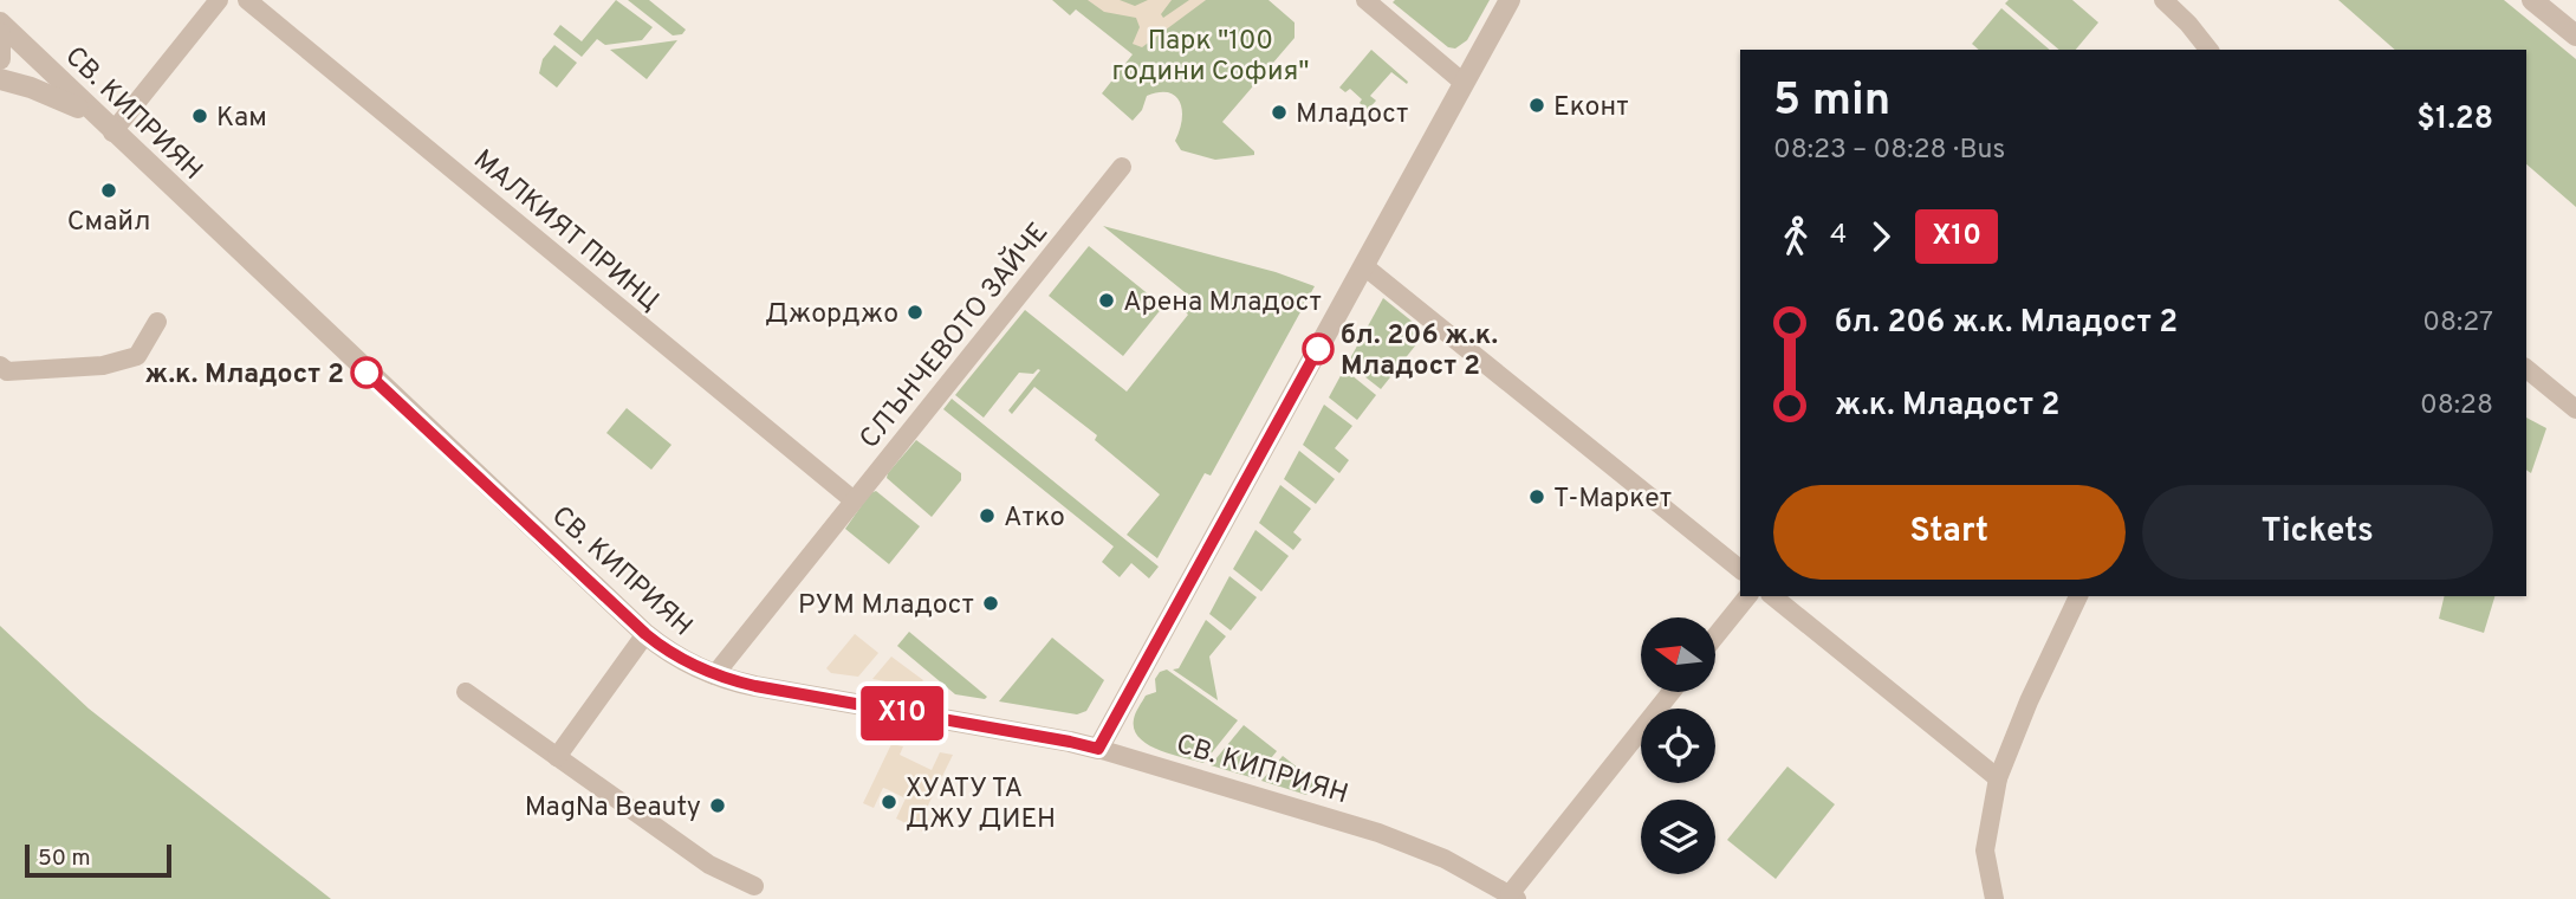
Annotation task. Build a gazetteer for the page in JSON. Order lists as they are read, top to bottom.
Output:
{
  "streets": {
    "street": ["СВ. КИПРИЯН", "МАЛКИЯТ ПРИНЦ", "СЛЪНЧЕВОТО ЗАЙЧЕ"]
  },
  "crossings": [
    ["СВ. КИПРИЯН", "СЛЪНЧЕВОТО ЗАЙЧЕ"],
    ["МАЛКИЯТ ПРИНЦ", "СЛЪНЧЕВОТО ЗАЙЧЕ"]
  ],
  "parks": ["Парк \"100 години София\""],
  "places": [
    "Еконт",
    "Младост",
    "Кам",
    "Смайл",
    "Арена Младост",
    "Джорджо",
    "бл. 206 ж.к. Младост 2",
    "ж.к. Младост 2",
    "Т-Маркет",
    "Атко",
    "РУМ Младост",
    "ХУАТУ ТА ДЖУ ДИЕН",
    "MagNa Beauty"
  ],
  "lines": ["bus line Х10"],
  "scale_bar": "50 m",
  "north": "left",
  "page": {
    "on_map": "Х10",
    "heading": ["5 min", "08:23 – 08:28 · Bus", "$1.28"],
    "legs": ["4", "Х10"],
    "list": [
      {
        "name": "бл. 206 ж.к. Младост 2",
        "value": "08:27"
      },
      {
        "name": "ж.к. Младост 2",
        "value": "08:28"
      }
    ],
    "buttons": ["Start", "Tickets"],
    "scale": "50 m"
  }
}
